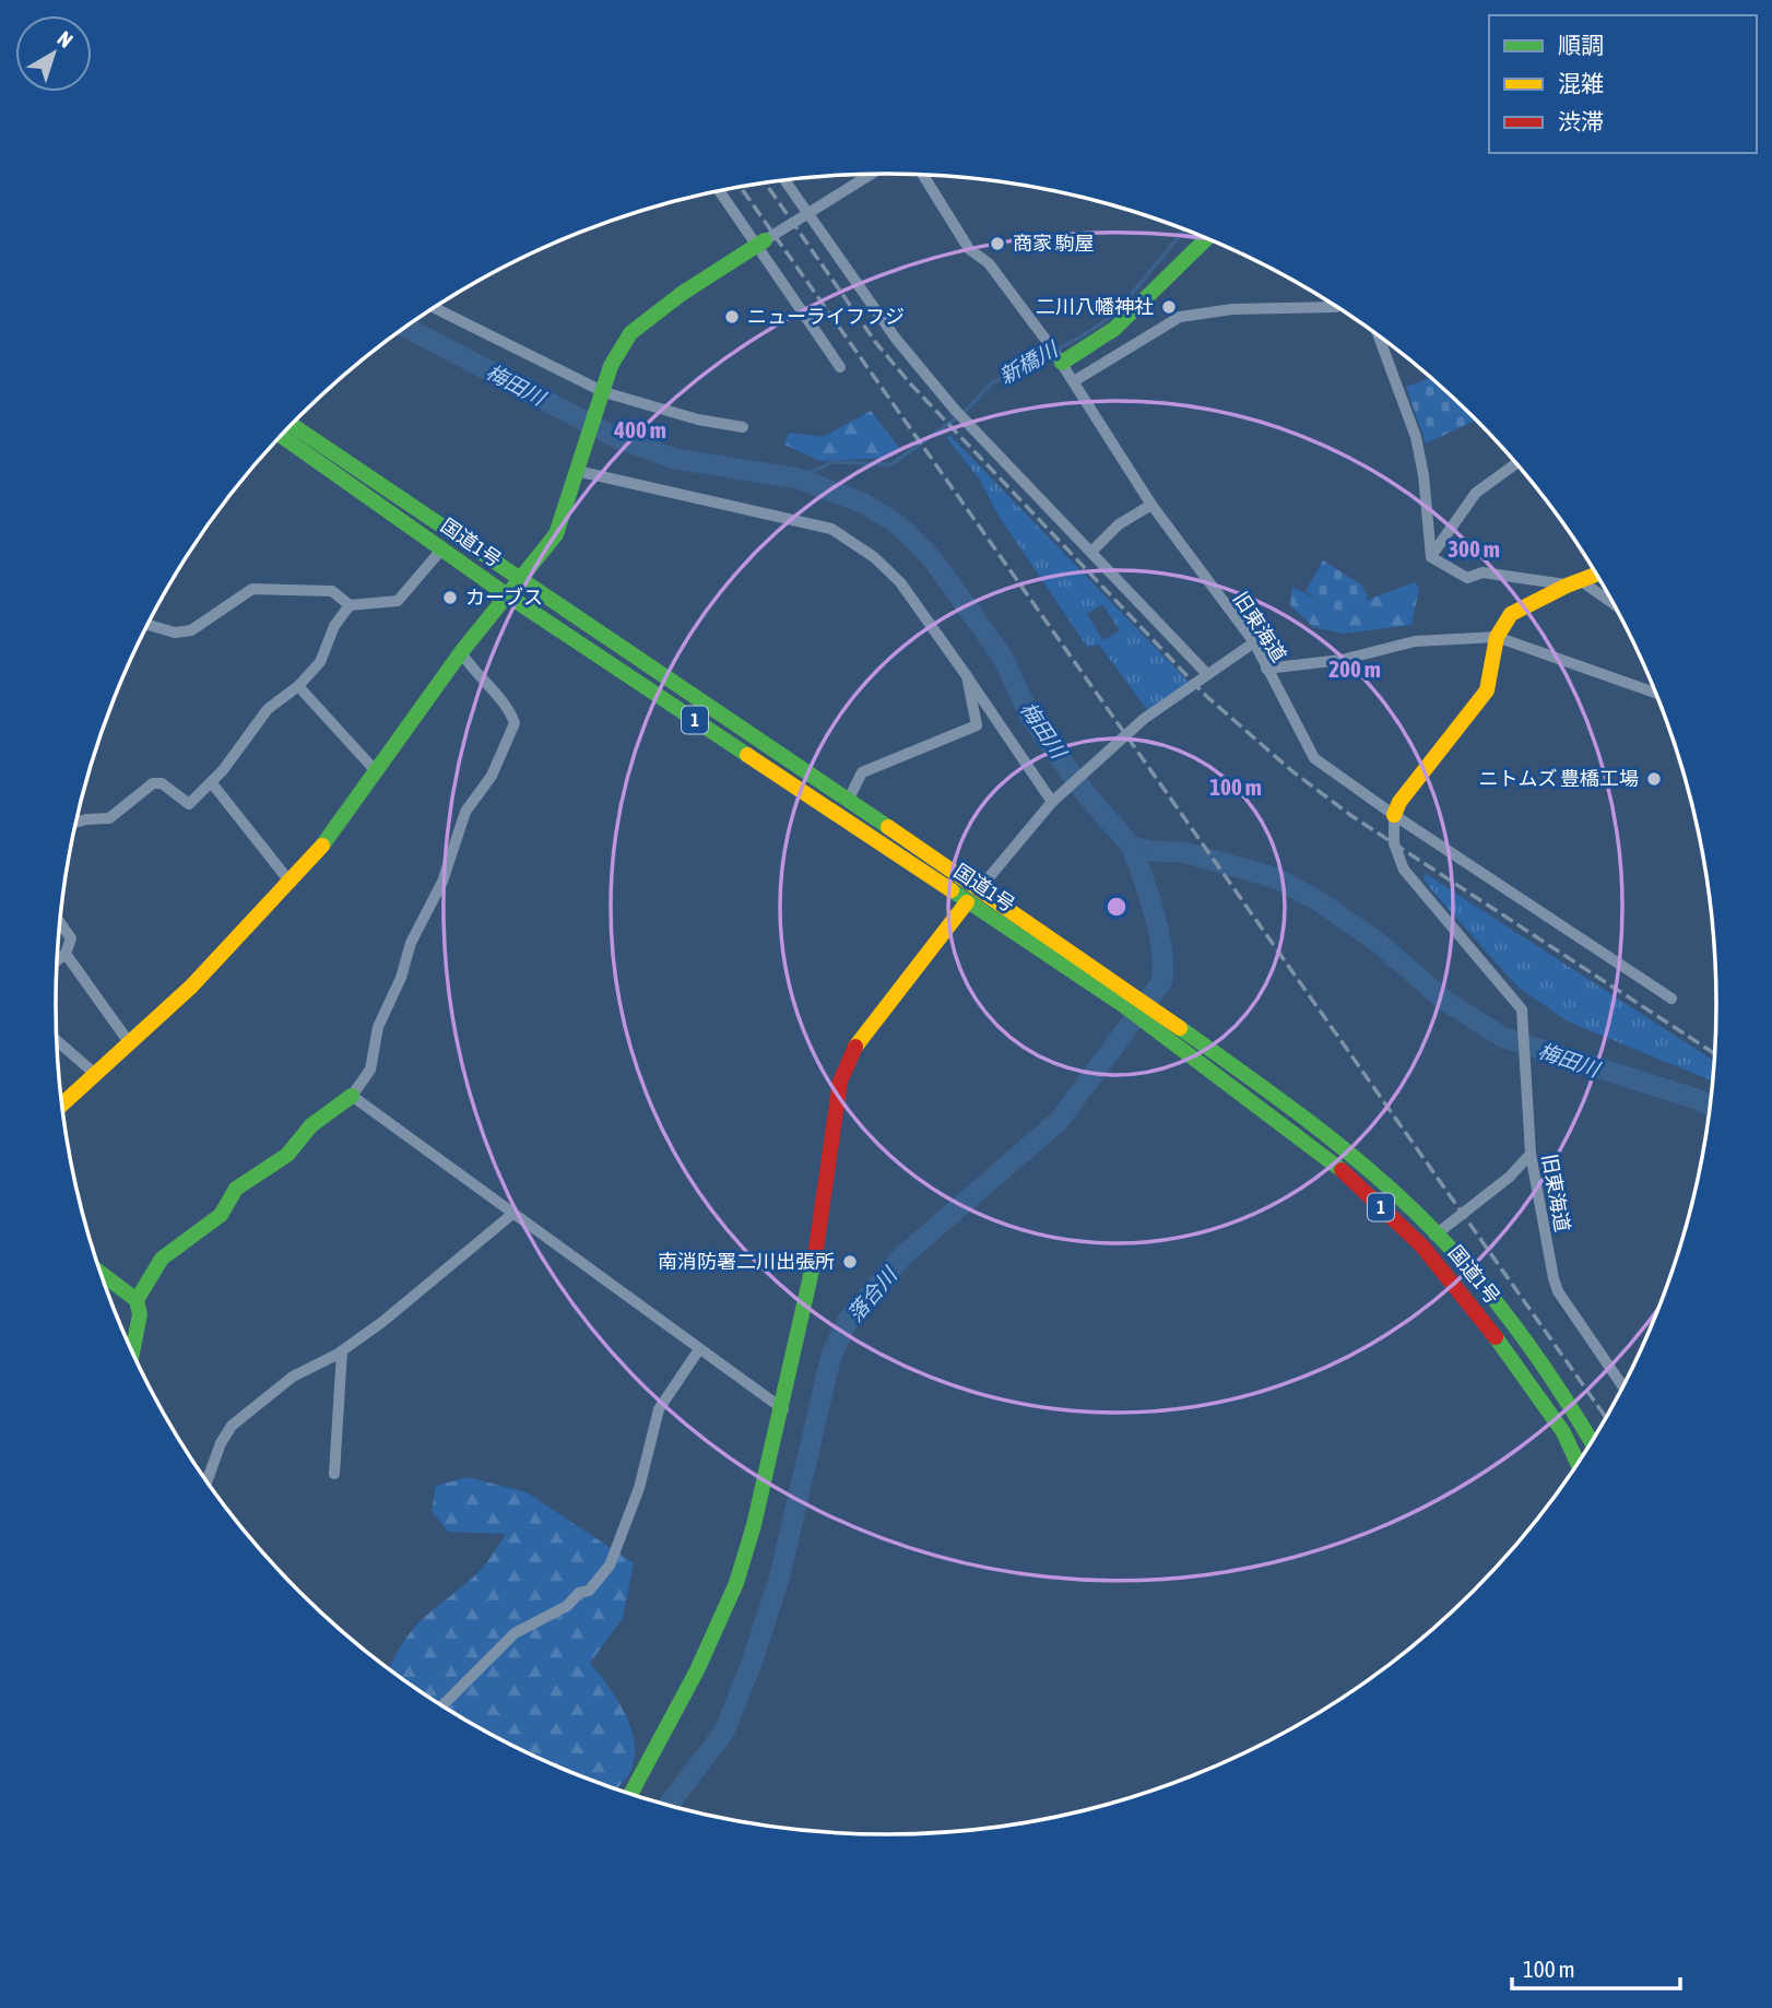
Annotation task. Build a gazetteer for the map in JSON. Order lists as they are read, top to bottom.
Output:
{
  "streets": {
    "main road": ["国道1号", "1"],
    "street": ["旧東海道"]
  },
  "water": ["新橋川", "梅田川", "落合川"],
  "places": [
    "商家 駒屋",
    "二川八幡神社",
    "ニューライフフジ",
    "カーブス",
    "ニトムズ 豊橋工場",
    "南消防署二川出張所"
  ],
  "legend": ["順調", "混雑", "渋滞"],
  "scale_bar": "100 m",
  "north": "top right",
  "rings": [
    "400 m",
    "300 m",
    "200 m",
    "100 m"
  ]
}
